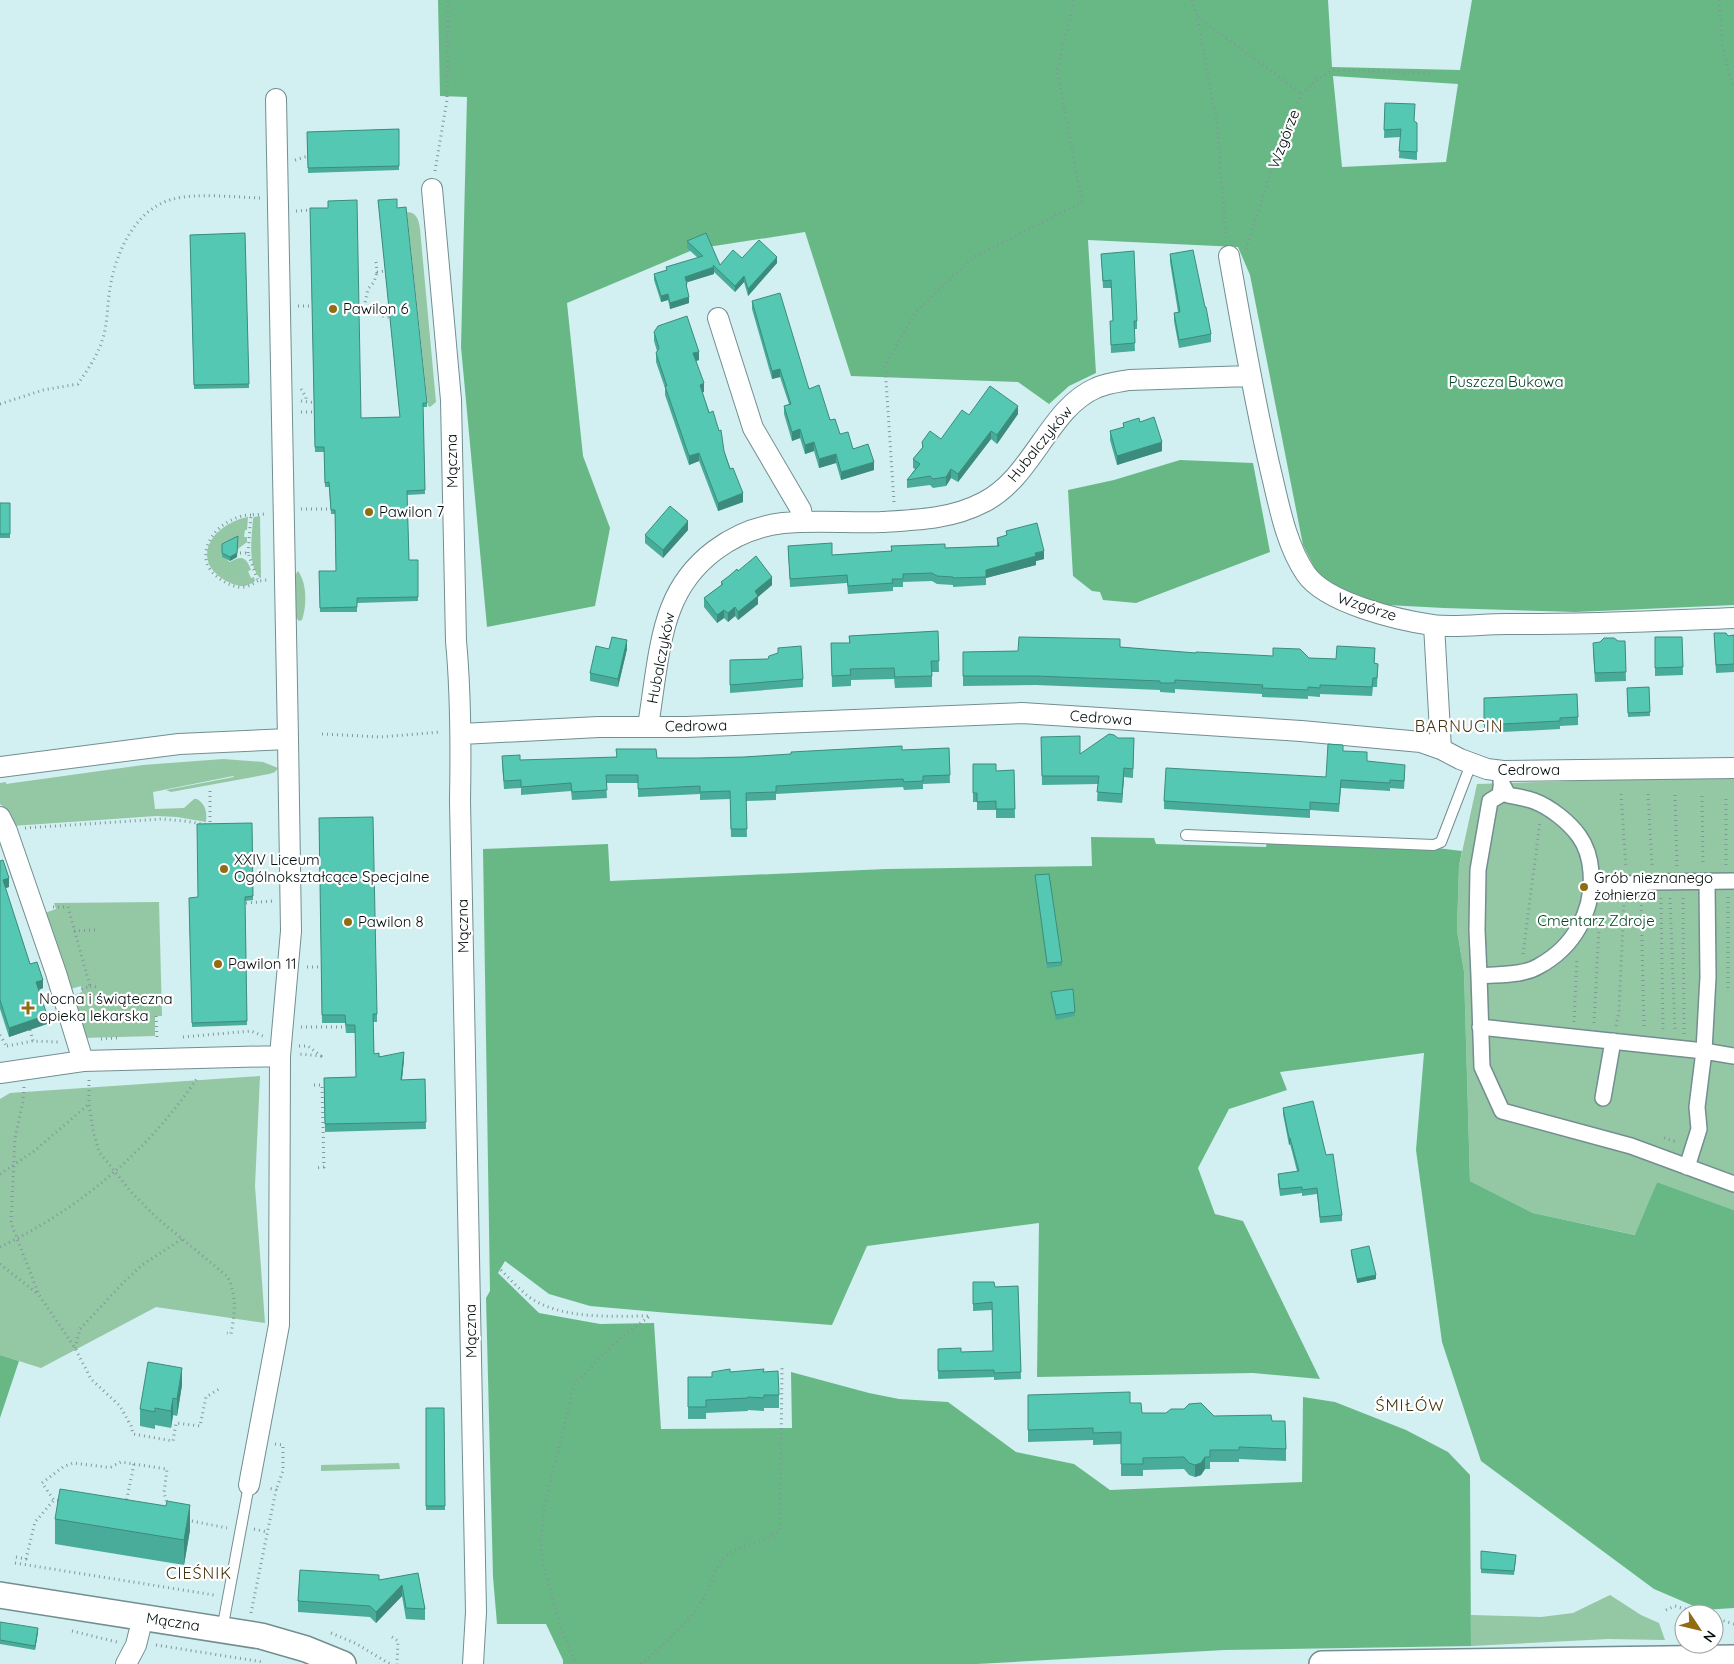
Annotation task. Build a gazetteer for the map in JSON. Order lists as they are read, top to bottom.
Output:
{
  "streets": {
    "street": [
      "Wzgórze",
      "Hubalczyków",
      "Mączna",
      "Cedrowa"
    ]
  },
  "crossings": [
    ["Wzgórze", "Hubalczyków"],
    ["Hubalczyków", "Cedrowa"],
    ["Mączna", "Cedrowa"]
  ],
  "districts": ["BARNUCIN", "ŚMIŁÓW", "CIEŚNIK"],
  "parks": ["Puszcza Bukowa", "Cmentarz Zdroje"],
  "places": {
    "other": [
      "Pawilon 6",
      "Pawilon 7",
      "XXIV Liceum Ogólnokształcące Specjalne",
      "Grób nieznanego żołnierza",
      "Pawilon 8",
      "Pawilon 11"
    ],
    "health": ["Nocna i świąteczna opieka lekarska"]
  },
  "north": "bottom right"
}
